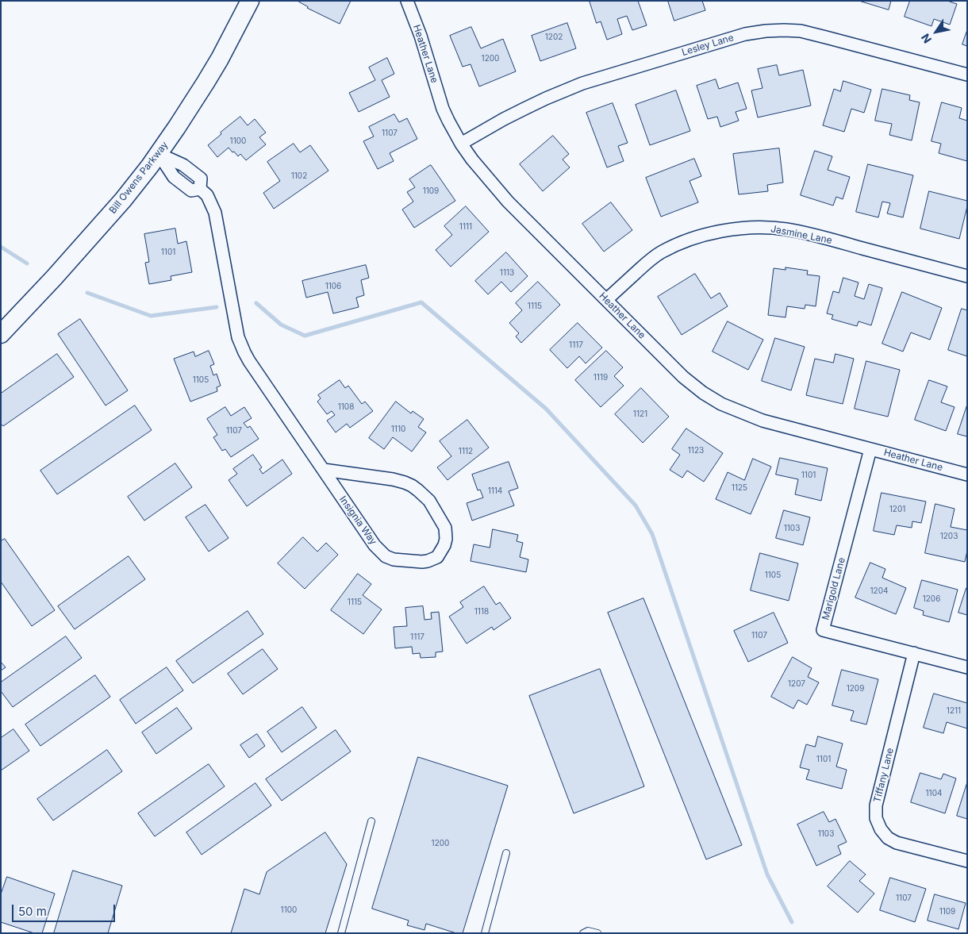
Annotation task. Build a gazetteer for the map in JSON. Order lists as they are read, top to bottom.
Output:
{
  "streets": {
    "main road": ["Bill Owens Parkway"],
    "street": [
      "Lesley Lane",
      "Heather Lane",
      "Jasmine Lane",
      "Insignia Way",
      "Marigold Lane",
      "Tiffany Lane"
    ]
  },
  "crossings": [
    ["Lesley Lane", "Heather Lane"],
    ["Heather Lane", "Jasmine Lane"],
    ["Heather Lane", "Marigold Lane"],
    ["Bill Owens Parkway", "Insignia Way"],
    ["Marigold Lane", "Tiffany Lane"]
  ],
  "house_numbers": [
    "1202",
    "1200",
    "1107",
    "1100",
    "1102",
    "1109",
    "1111",
    "1101",
    "1113",
    "1106",
    "1115",
    "1117",
    "1119",
    "1105",
    "1108",
    "1121",
    "1110",
    "1107",
    "1123",
    "1112",
    "1101",
    "1125",
    "1114",
    "1201",
    "1103",
    "1203",
    "1105",
    "1204",
    "1206",
    "1115",
    "1118",
    "1107",
    "1117",
    "1207",
    "1209",
    "1211",
    "1101",
    "1104",
    "1103",
    "1200",
    "1107",
    "1100",
    "1109"
  ],
  "scale_bar": "50 m",
  "north": "bottom left"
}
